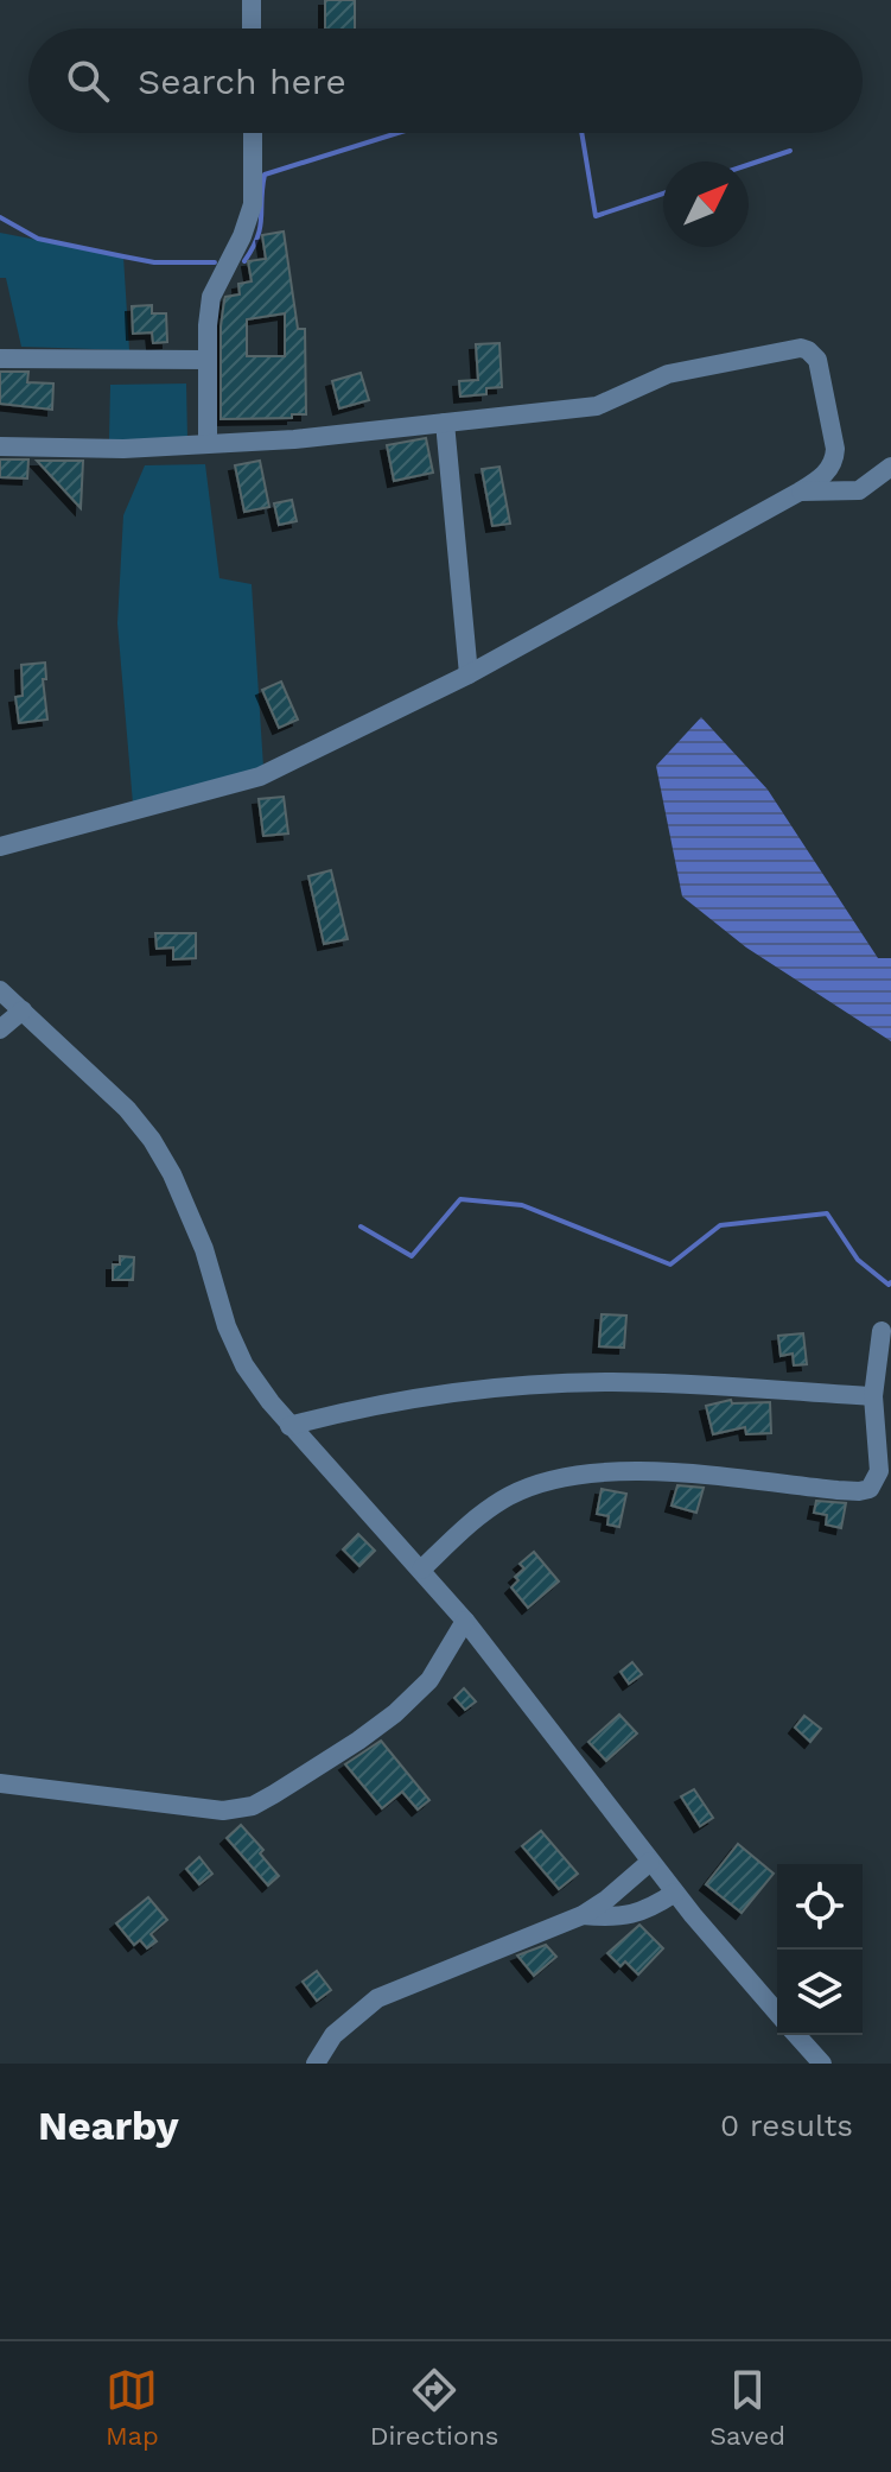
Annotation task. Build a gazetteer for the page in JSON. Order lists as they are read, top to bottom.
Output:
{
  "north": "top right",
  "page": {
    "search": "Search here",
    "heading": ["Nearby", "0 results"],
    "nav": ["Map", "Directions", "Saved"]
  }
}
